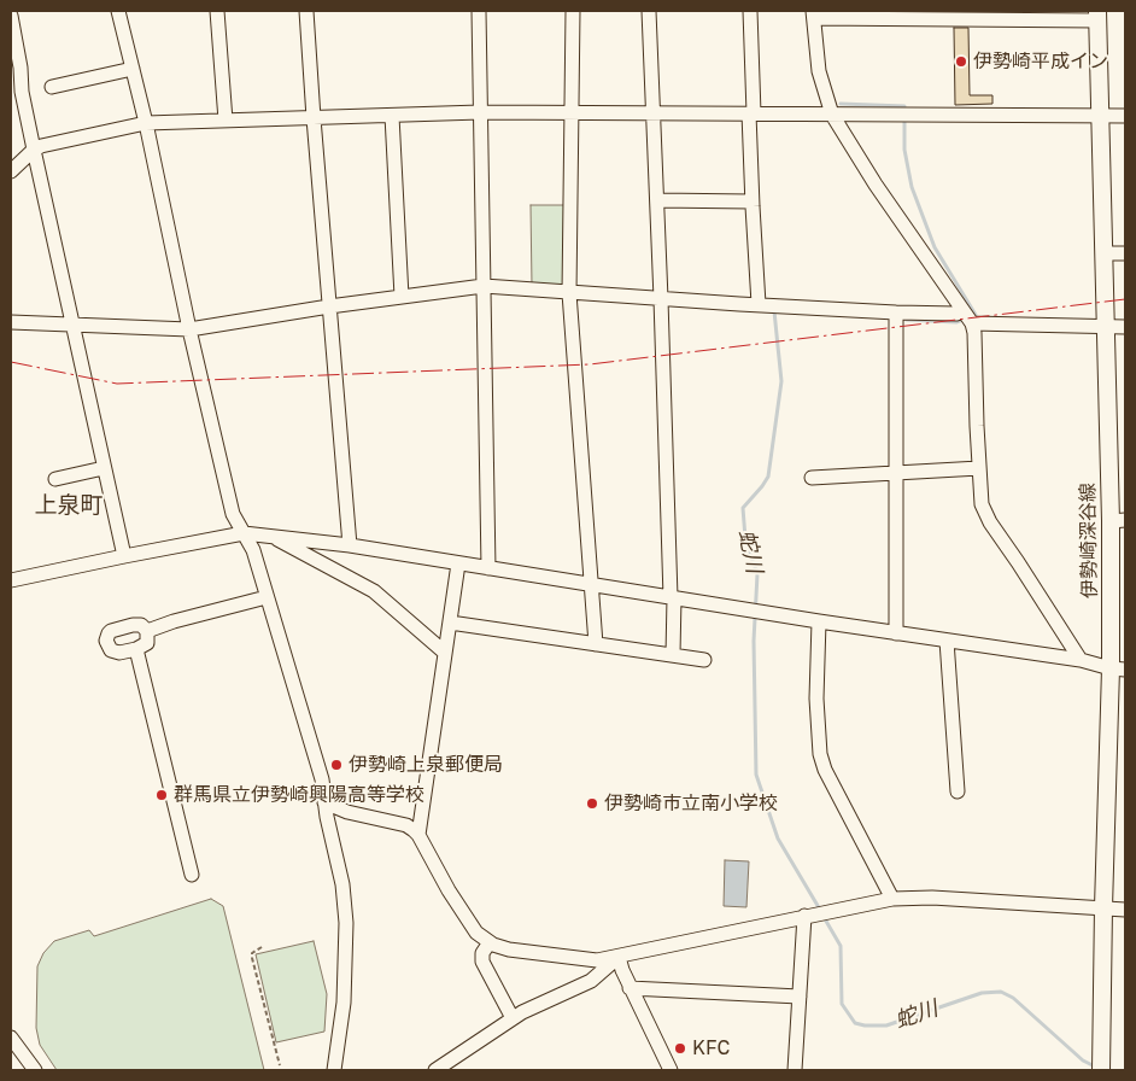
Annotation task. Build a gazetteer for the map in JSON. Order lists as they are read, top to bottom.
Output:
{
  "streets": {
    "main road": ["伊勢崎深谷線"]
  },
  "districts": ["上泉町"],
  "water": ["蛇川"],
  "places": [
    "伊勢崎平成イン",
    "伊勢崎上泉郵便局",
    "群馬県立伊勢崎興陽高等学校",
    "伊勢崎市立南小学校",
    "KFC"
  ]
}
